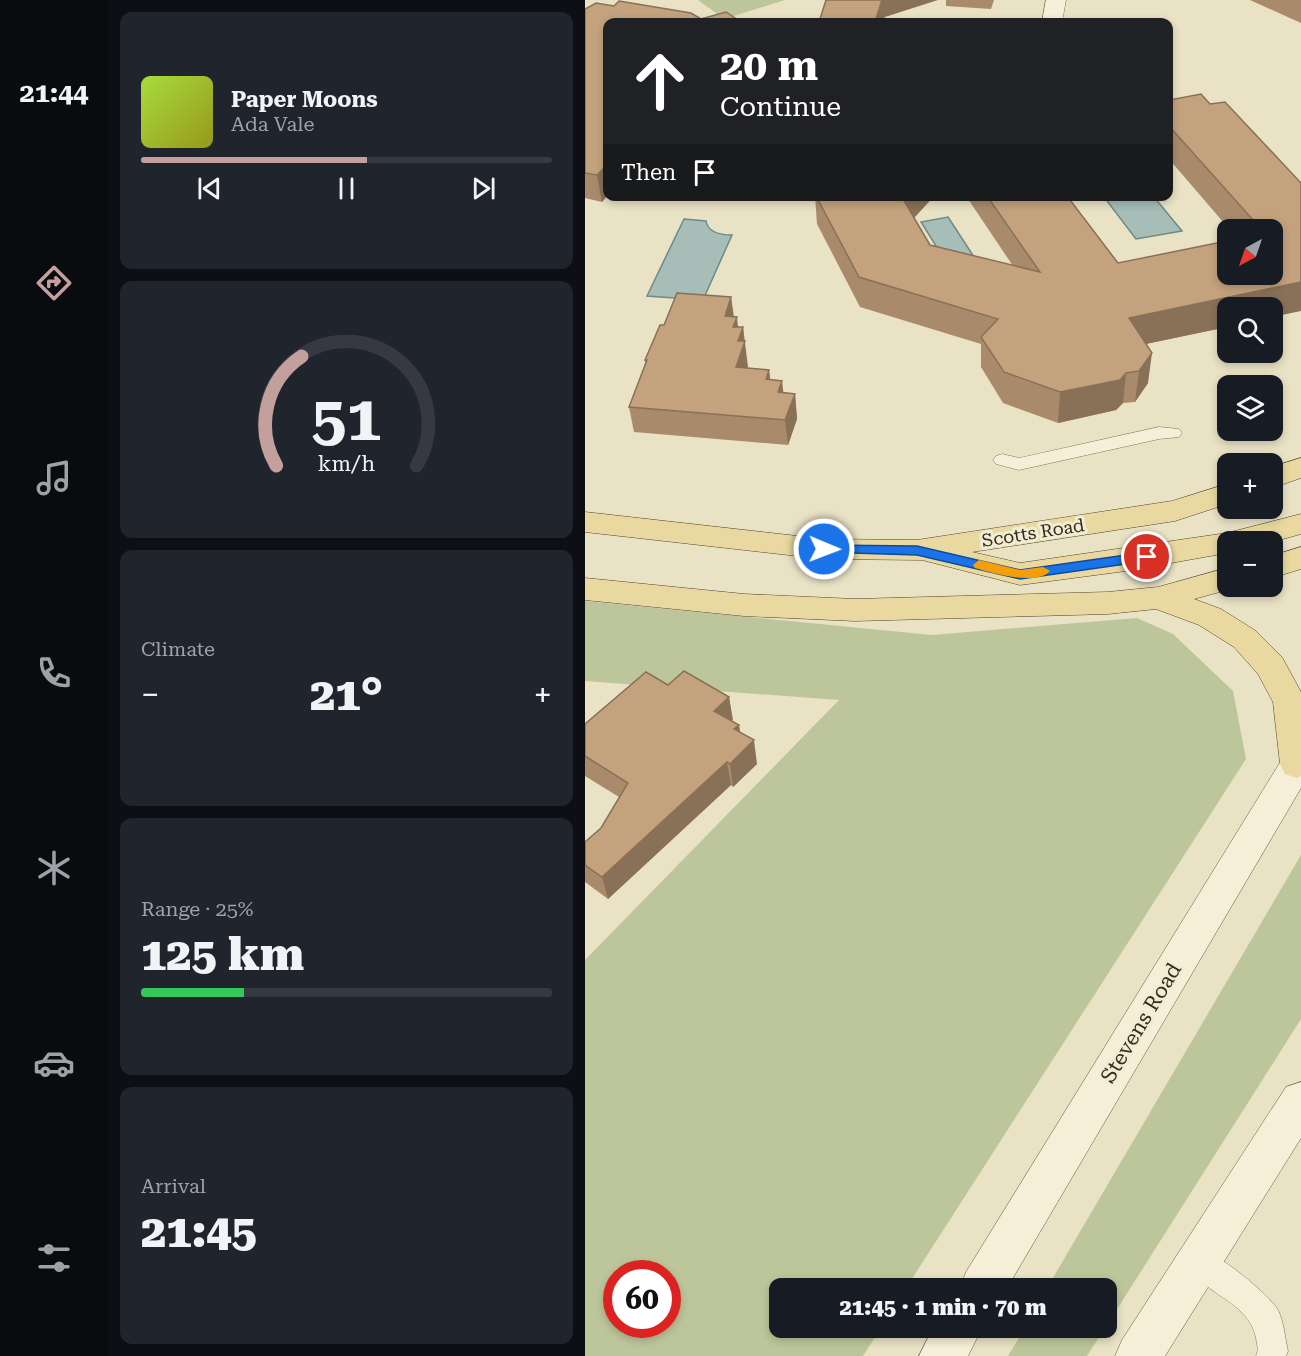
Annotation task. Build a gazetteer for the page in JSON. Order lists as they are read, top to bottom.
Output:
{
  "streets": {
    "main road": ["Scotts Road", "Stevens Road"]
  },
  "north": "bottom left",
  "page": {
    "tabs": "21:44",
    "turn": ["20 m", "Continue"],
    "song": ["Paper Moons", "Ada Vale"],
    "then": "Then",
    "map_buttons": ["+", "−"],
    "tile": [
      "Climate",
      ["Range · 25%", "125 km"],
      ["Arrival", "21:45"]
    ],
    "heat": ["−", "21°", "+"],
    "limit": "60",
    "trip": "21:45 · 1 min · 70 m",
    "gauge": ["51", "km/h"]
  }
}
